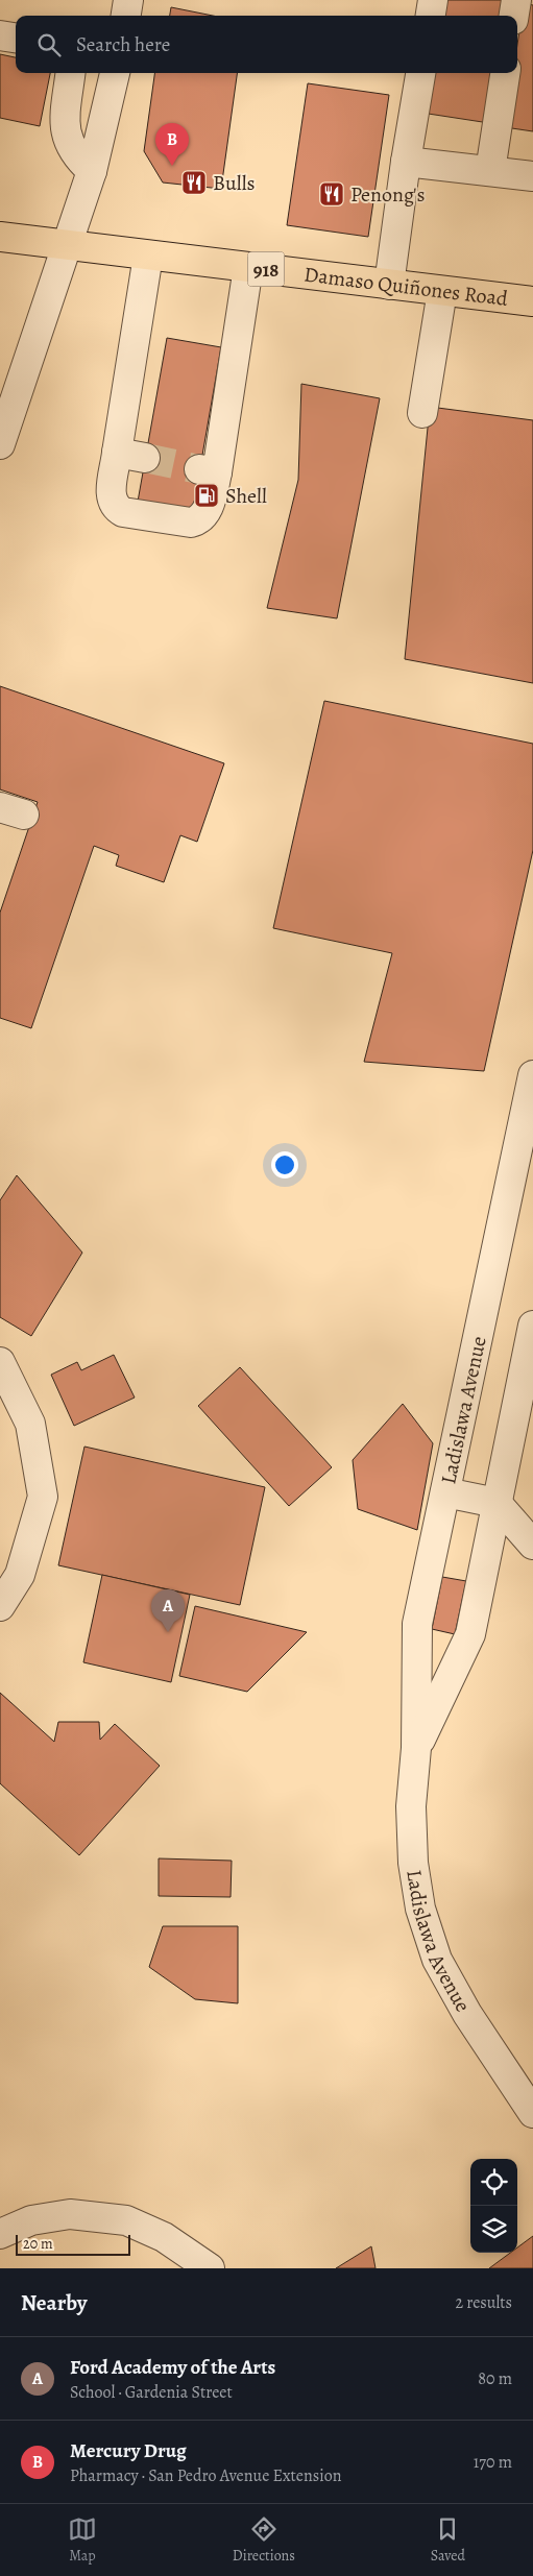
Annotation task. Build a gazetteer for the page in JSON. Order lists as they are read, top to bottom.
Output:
{
  "streets": {
    "main road": ["918", "Damaso Quiñones Road"],
    "street": ["Ladislawa Avenue"]
  },
  "places": {
    "restaurant": ["Bulls", "Penong's"],
    "fuel station": ["Shell"]
  },
  "scale_bar": "20 m",
  "page": {
    "search": "Search here",
    "pins": ["B", "A"],
    "scale": "20 m",
    "heading": ["Nearby", "2 results"],
    "list": [
      {
        "mark": "A",
        "name": "Ford Academy of the Arts",
        "note": "School · Gardenia Street",
        "value": "80 m"
      },
      {
        "mark": "B",
        "name": "Mercury Drug",
        "note": "Pharmacy · San Pedro Avenue Extension",
        "value": "170 m"
      }
    ],
    "nav": ["Map", "Directions", "Saved"]
  }
}
